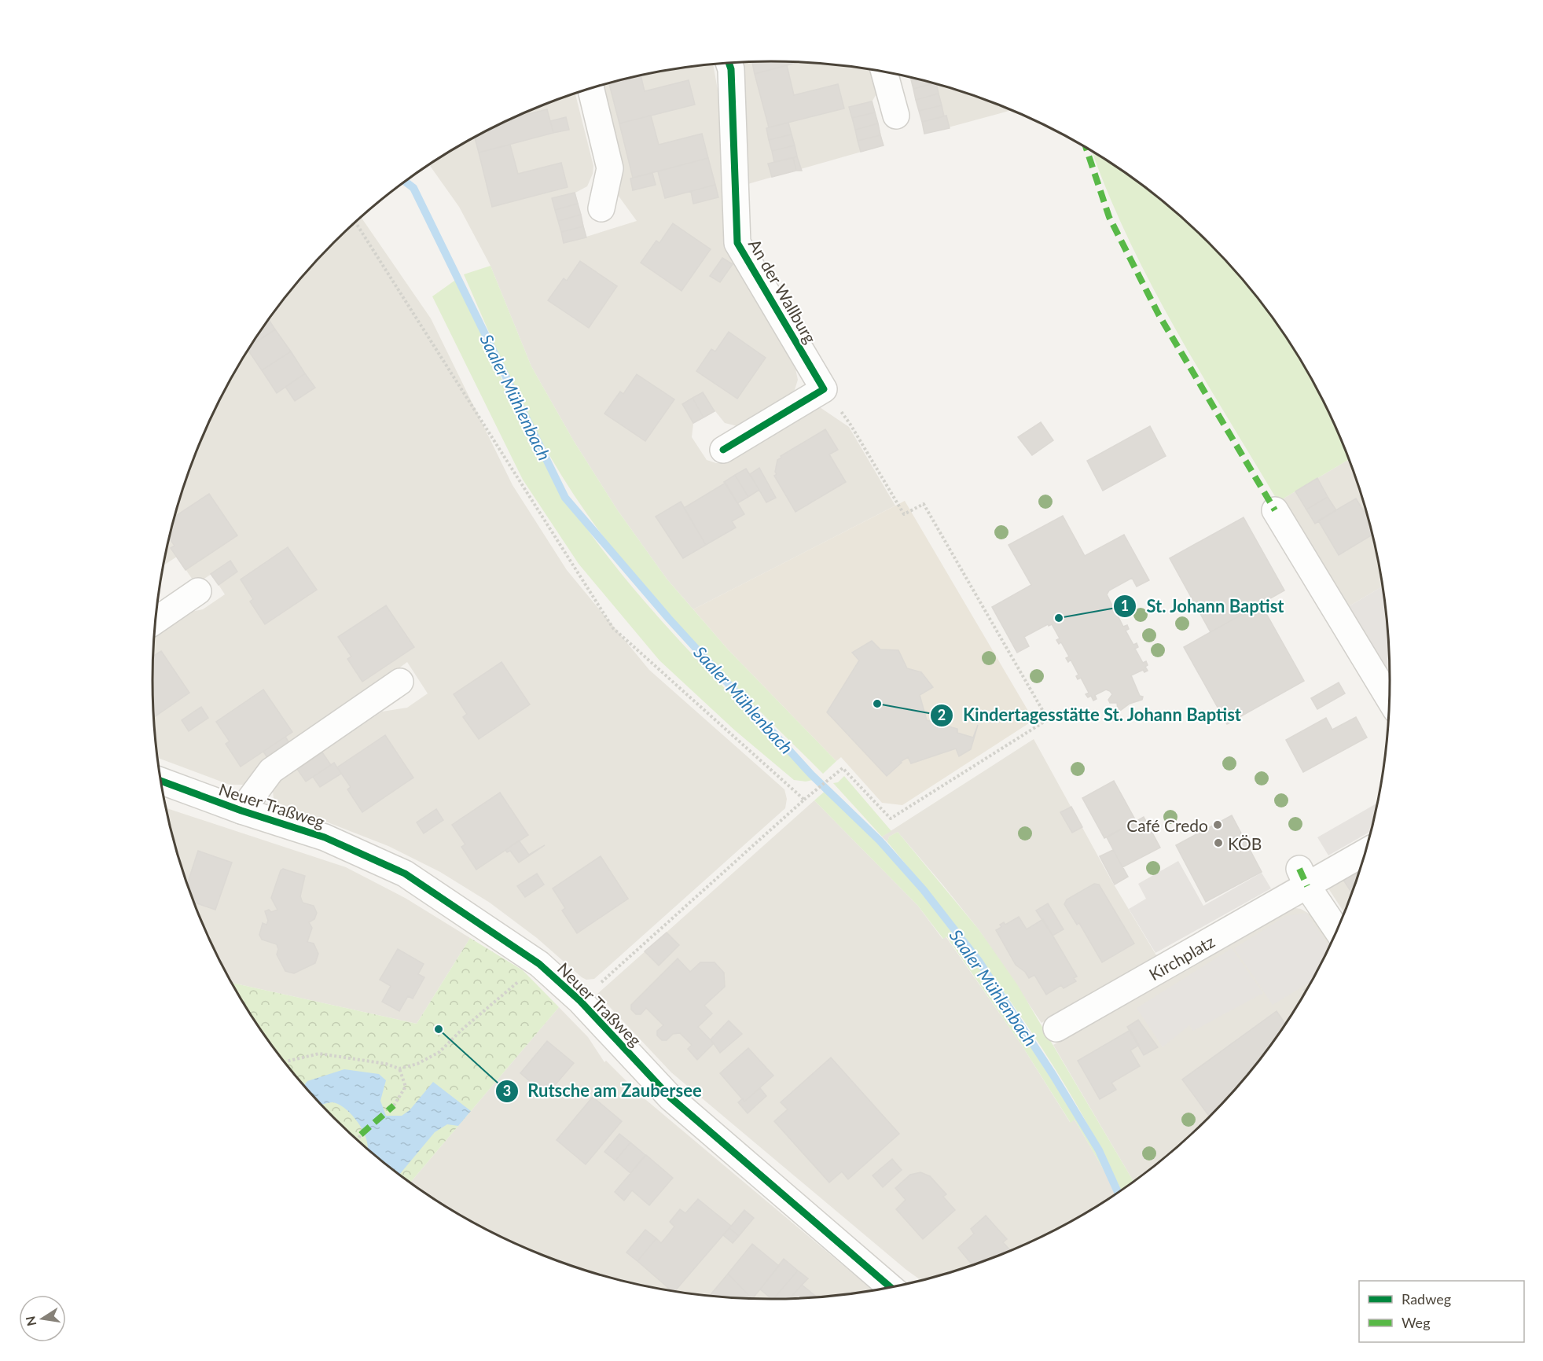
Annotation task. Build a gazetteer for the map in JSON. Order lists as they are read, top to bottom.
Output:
{
  "streets": {
    "street": ["An der Wallburg", "Neuer Traßweg", "Kirchplatz"]
  },
  "water": ["Saaler Mühlenbach"],
  "places": [
    "St. Johann Baptist",
    "Kindertagesstätte St. Johann Baptist",
    "Café Credo",
    "KÖB",
    "Rutsche am Zaubersee"
  ],
  "legend": ["Radweg", "Weg"],
  "north": "left"
}
